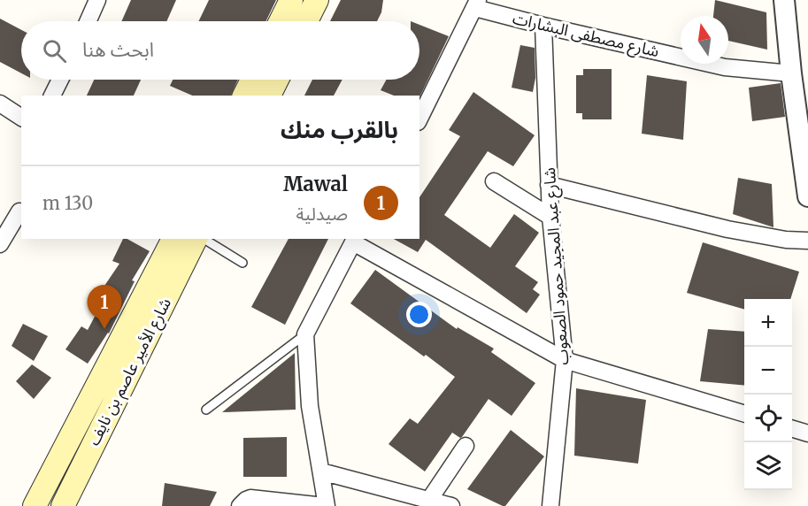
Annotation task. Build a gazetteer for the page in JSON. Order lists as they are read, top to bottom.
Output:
{
  "streets": {
    "main road": ["شارع الأمير عاصم بن نايف"],
    "street": ["شارع مصطفى البشارات", "شارع عبد المجيد حمود الصعوب"]
  },
  "crossings": [
    ["شارع مصطفى البشارات", "شارع عبد المجيد حمود الصعوب"]
  ],
  "north": "top",
  "page": {
    "search": "ابحث هنا",
    "heading": "بالقرب منك",
    "list": [
      {
        "mark": "1",
        "name": "Mawal",
        "note": "صيدلية",
        "value": "130 m"
      }
    ],
    "pins": "1",
    "map_buttons": ["+", "−"]
  }
}
